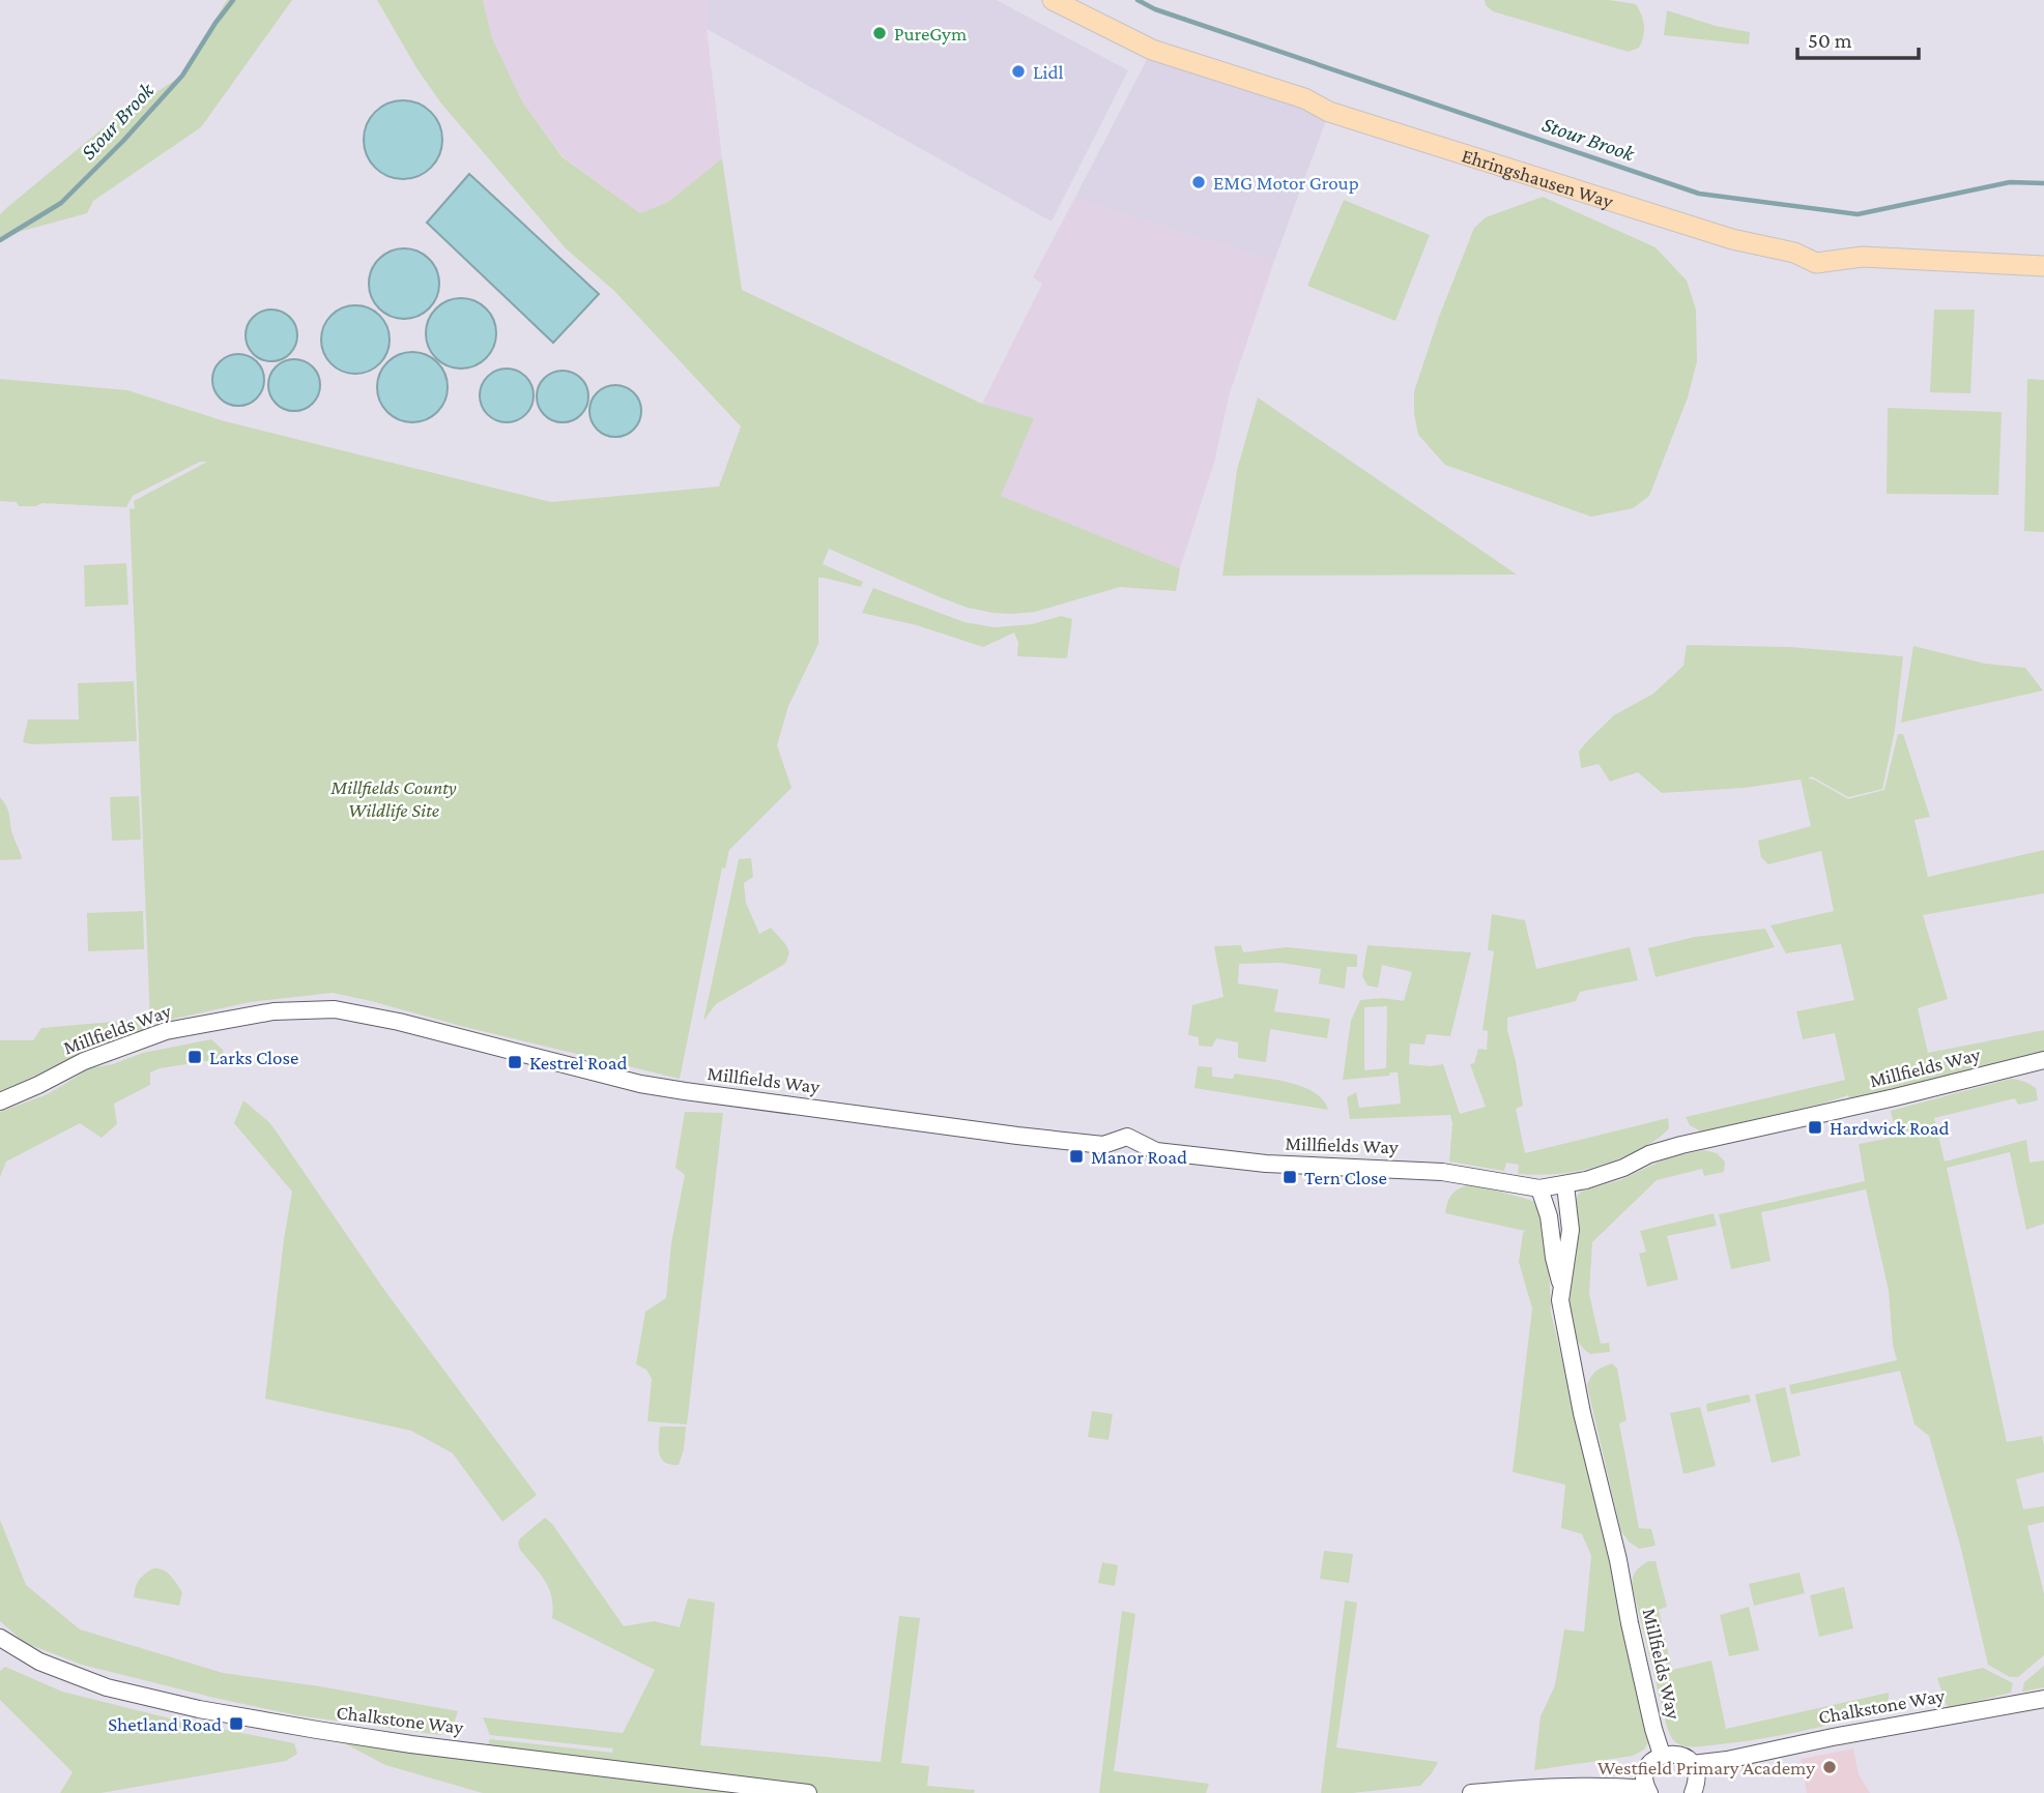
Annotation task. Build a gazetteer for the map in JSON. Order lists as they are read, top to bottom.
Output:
{
  "streets": {
    "main road": ["Ehringshausen Way"],
    "street": ["Millfields Way", "Chalkstone Way"]
  },
  "crossings": [
    ["Millfields Way", "Chalkstone Way"]
  ],
  "water": ["Stour Brook"],
  "parks": ["Millfields County Wildlife Site"],
  "places": {
    "other": [
      "PureGym",
      "Lidl",
      "EMG Motor Group",
      "Westfield Primary Academy"
    ],
    "transit": [
      "Larks Close",
      "Kestrel Road",
      "Hardwick Road",
      "Manor Road",
      "Tern Close",
      "Shetland Road"
    ]
  },
  "scale_bar": "50 m"
}
